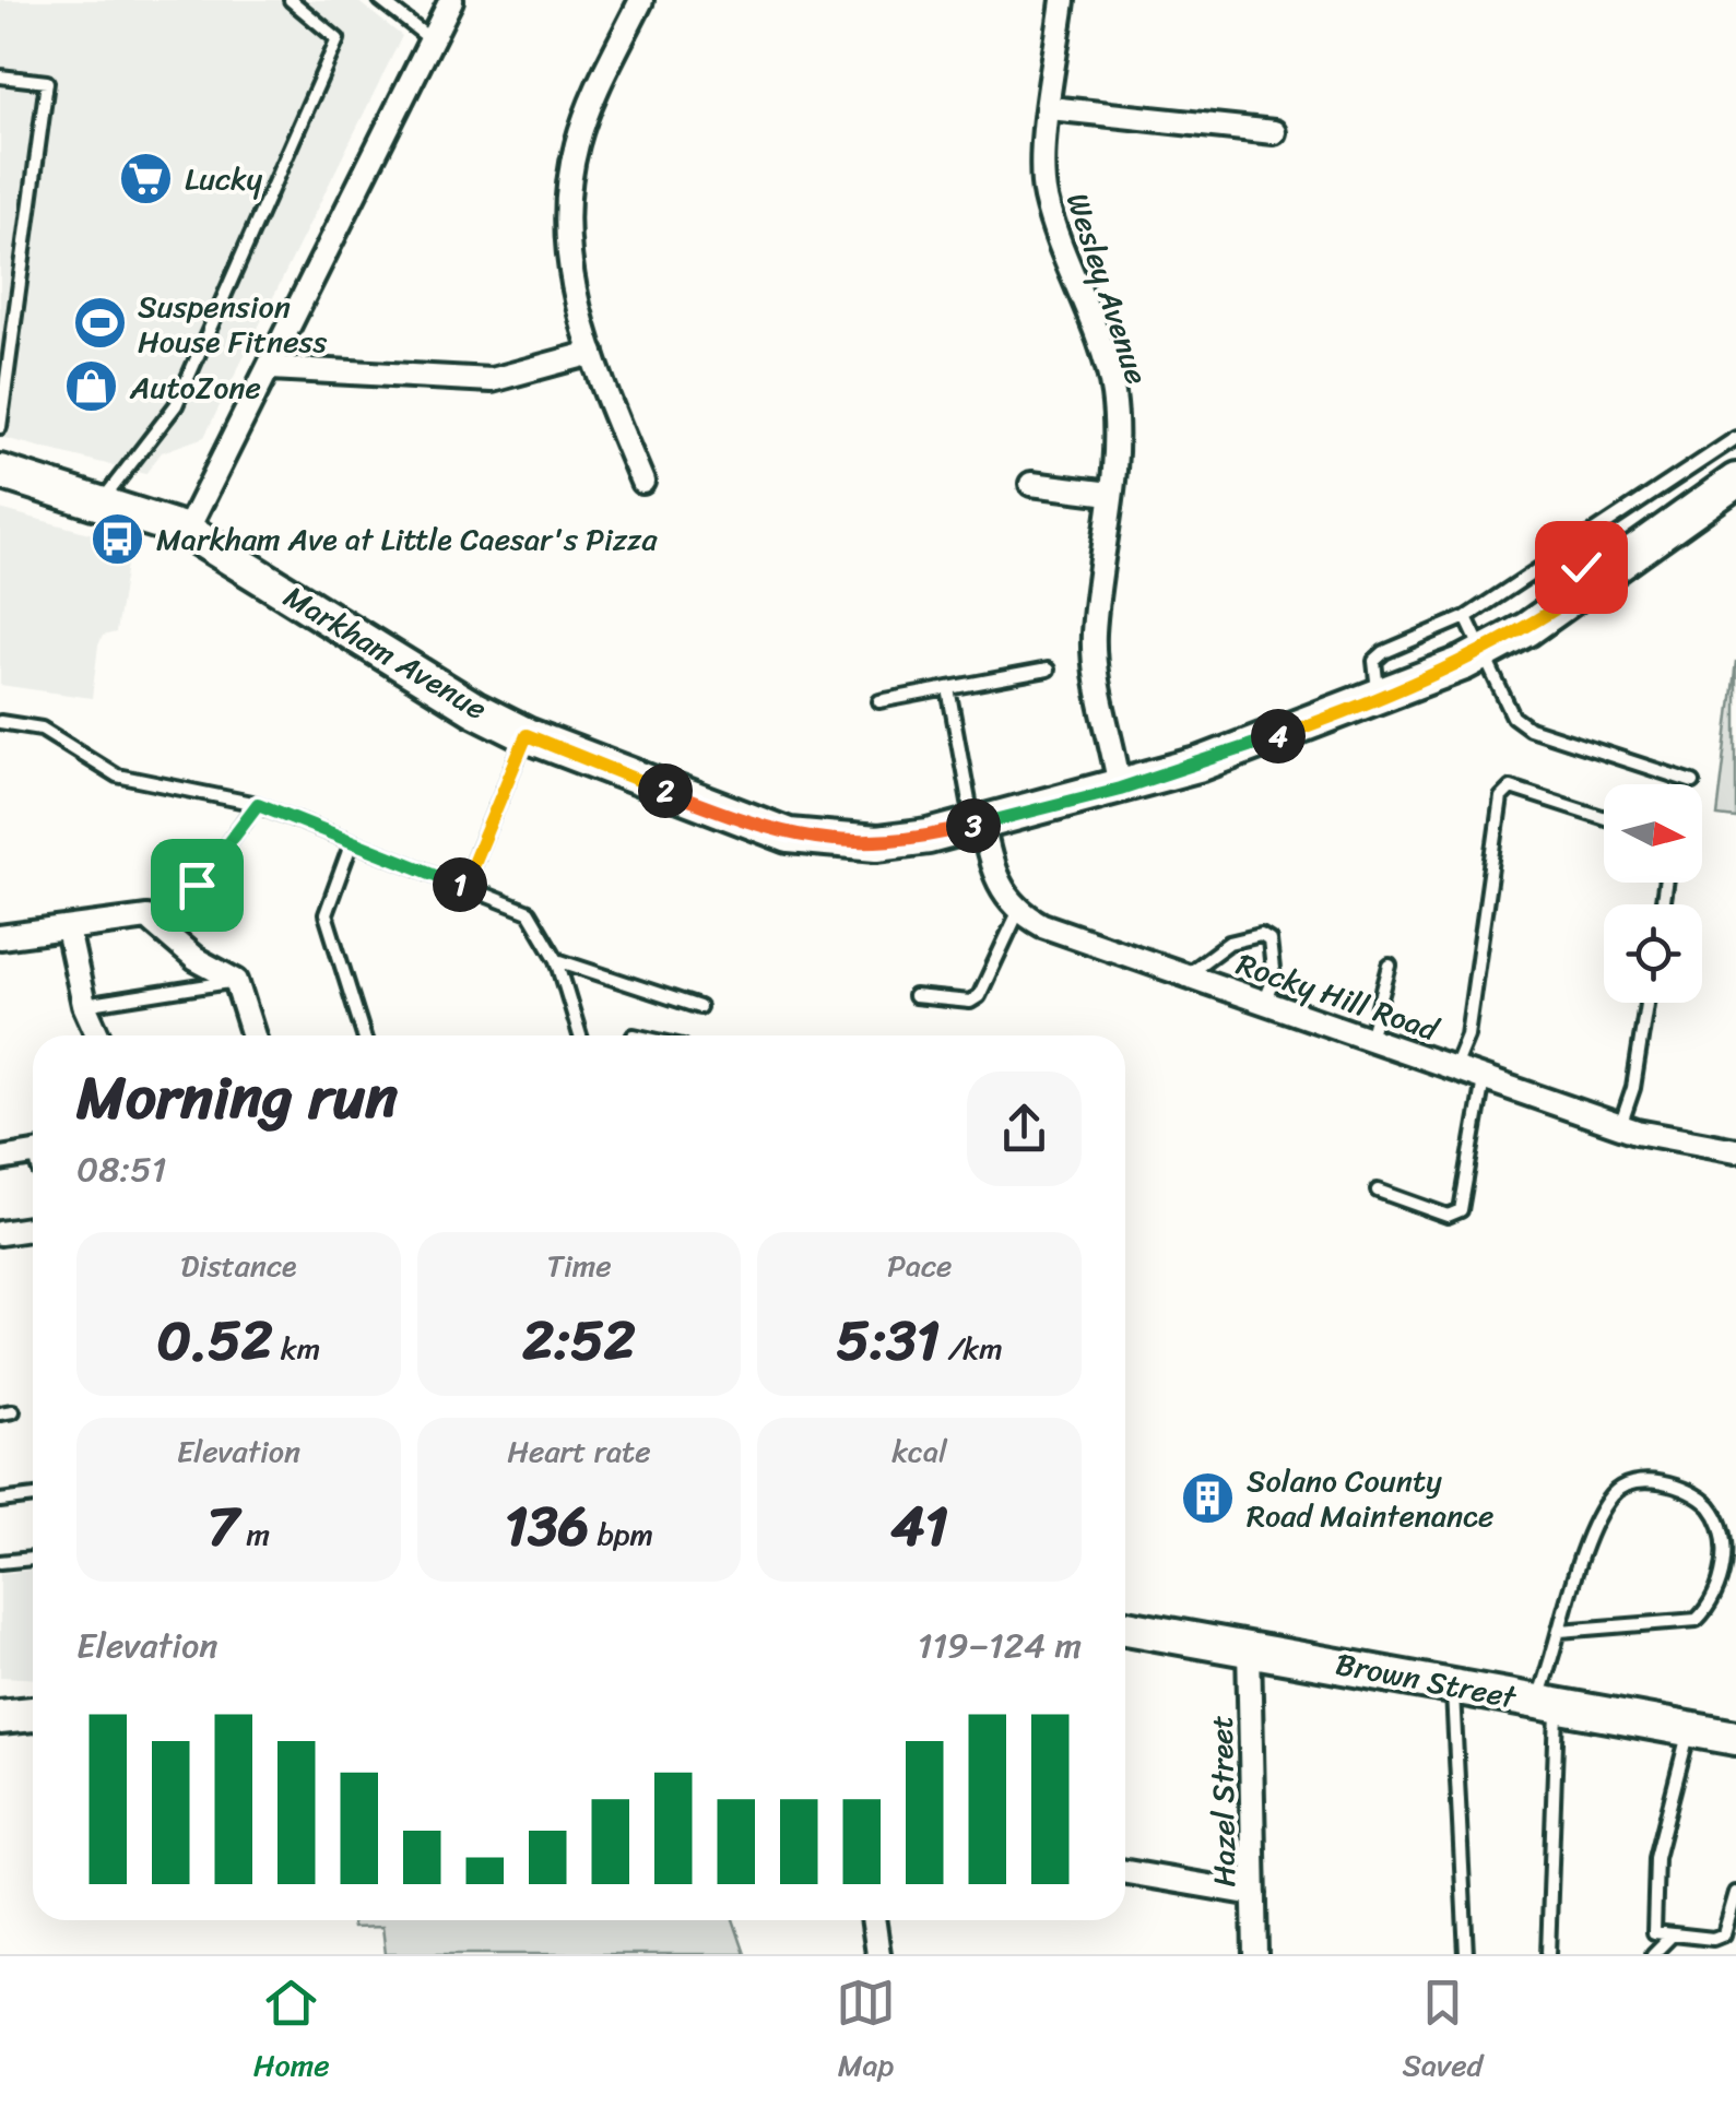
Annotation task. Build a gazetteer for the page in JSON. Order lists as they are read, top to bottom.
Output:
{
  "streets": {
    "street": [
      "Wesley Avenue",
      "Markham Avenue",
      "Rocky Hill Road",
      "Brown Street",
      "Hazel Street"
    ]
  },
  "crossings": [
    ["Wesley Avenue", "Markham Avenue"],
    ["Brown Street", "Hazel Street"]
  ],
  "places": {
    "supermarket": ["Lucky"],
    "sports": ["Suspension House Fitness"],
    "shop": ["AutoZone"],
    "bus stop": ["Markham Ave at Little Caesar's Pizza"],
    "building": ["Solano County Road Maintenance"]
  },
  "north": "right",
  "page": {
    "pins": [
      "4",
      "2",
      "3",
      "1"
    ],
    "heading": ["Morning run", "08:51"],
    "stats": [
      ["Distance", "0.52 km"],
      ["Time", "2:52"],
      ["Pace", "5:31 /km"],
      ["Elevation", "7 m"],
      ["Heart rate", "136 bpm"],
      ["kcal", "41"]
    ],
    "chart": ["Elevation", "119–124 m"],
    "tabs": ["Home", "Map", "Saved"]
  }
}
